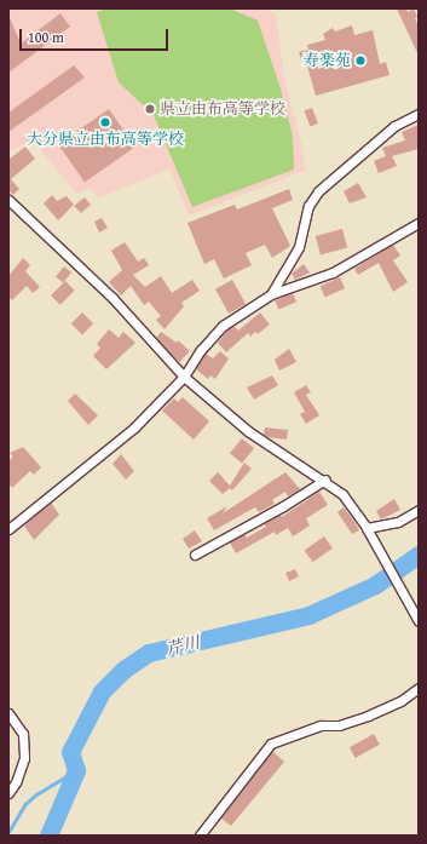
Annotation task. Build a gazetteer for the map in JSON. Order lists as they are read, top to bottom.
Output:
{
  "water": ["芹川"],
  "places": ["寿楽苑", "県立由布高等学校", "大分県立由布高等学校"],
  "scale_bar": "100 m"
}
